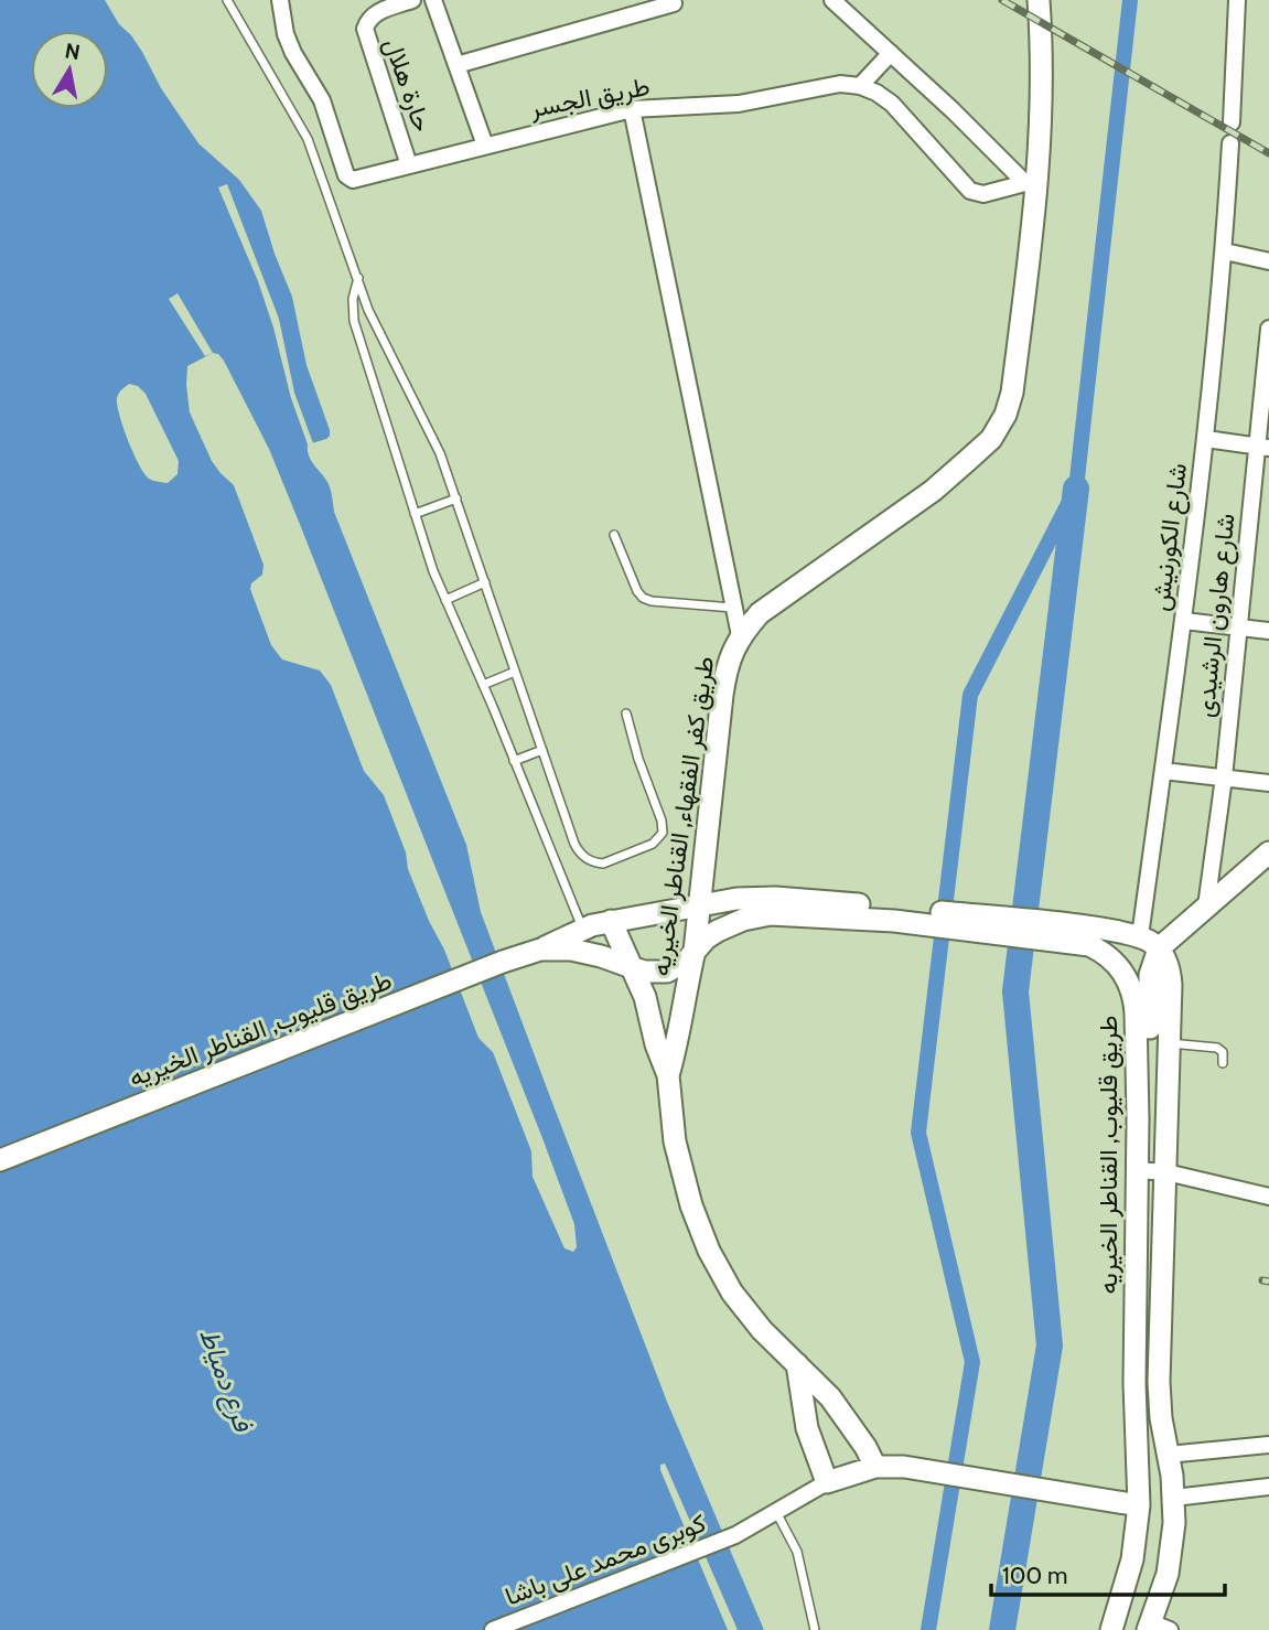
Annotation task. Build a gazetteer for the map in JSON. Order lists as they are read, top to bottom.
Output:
{
  "streets": {
    "main road": ["طريق كفر الفقهاء, القناطر الخيريه", "طريق قليوب, القناطر الخيريه"],
    "street": [
      "حارة هلال",
      "طريق الجسر",
      "شارع الكورنيش",
      "شارع هارون الرشيدى",
      "كوبرى محمد على باشا"
    ]
  },
  "crossings": [
    ["حارة هلال", "طريق الجسر"],
    ["شارع الكورنيش", "طريق قليوب, القناطر الخيريه"],
    ["طريق كفر الفقهاء, القناطر الخيريه", "طريق قليوب, القناطر الخيريه"]
  ],
  "water": ["فرع دمياط"],
  "scale_bar": "100 m",
  "north": "top"
}
